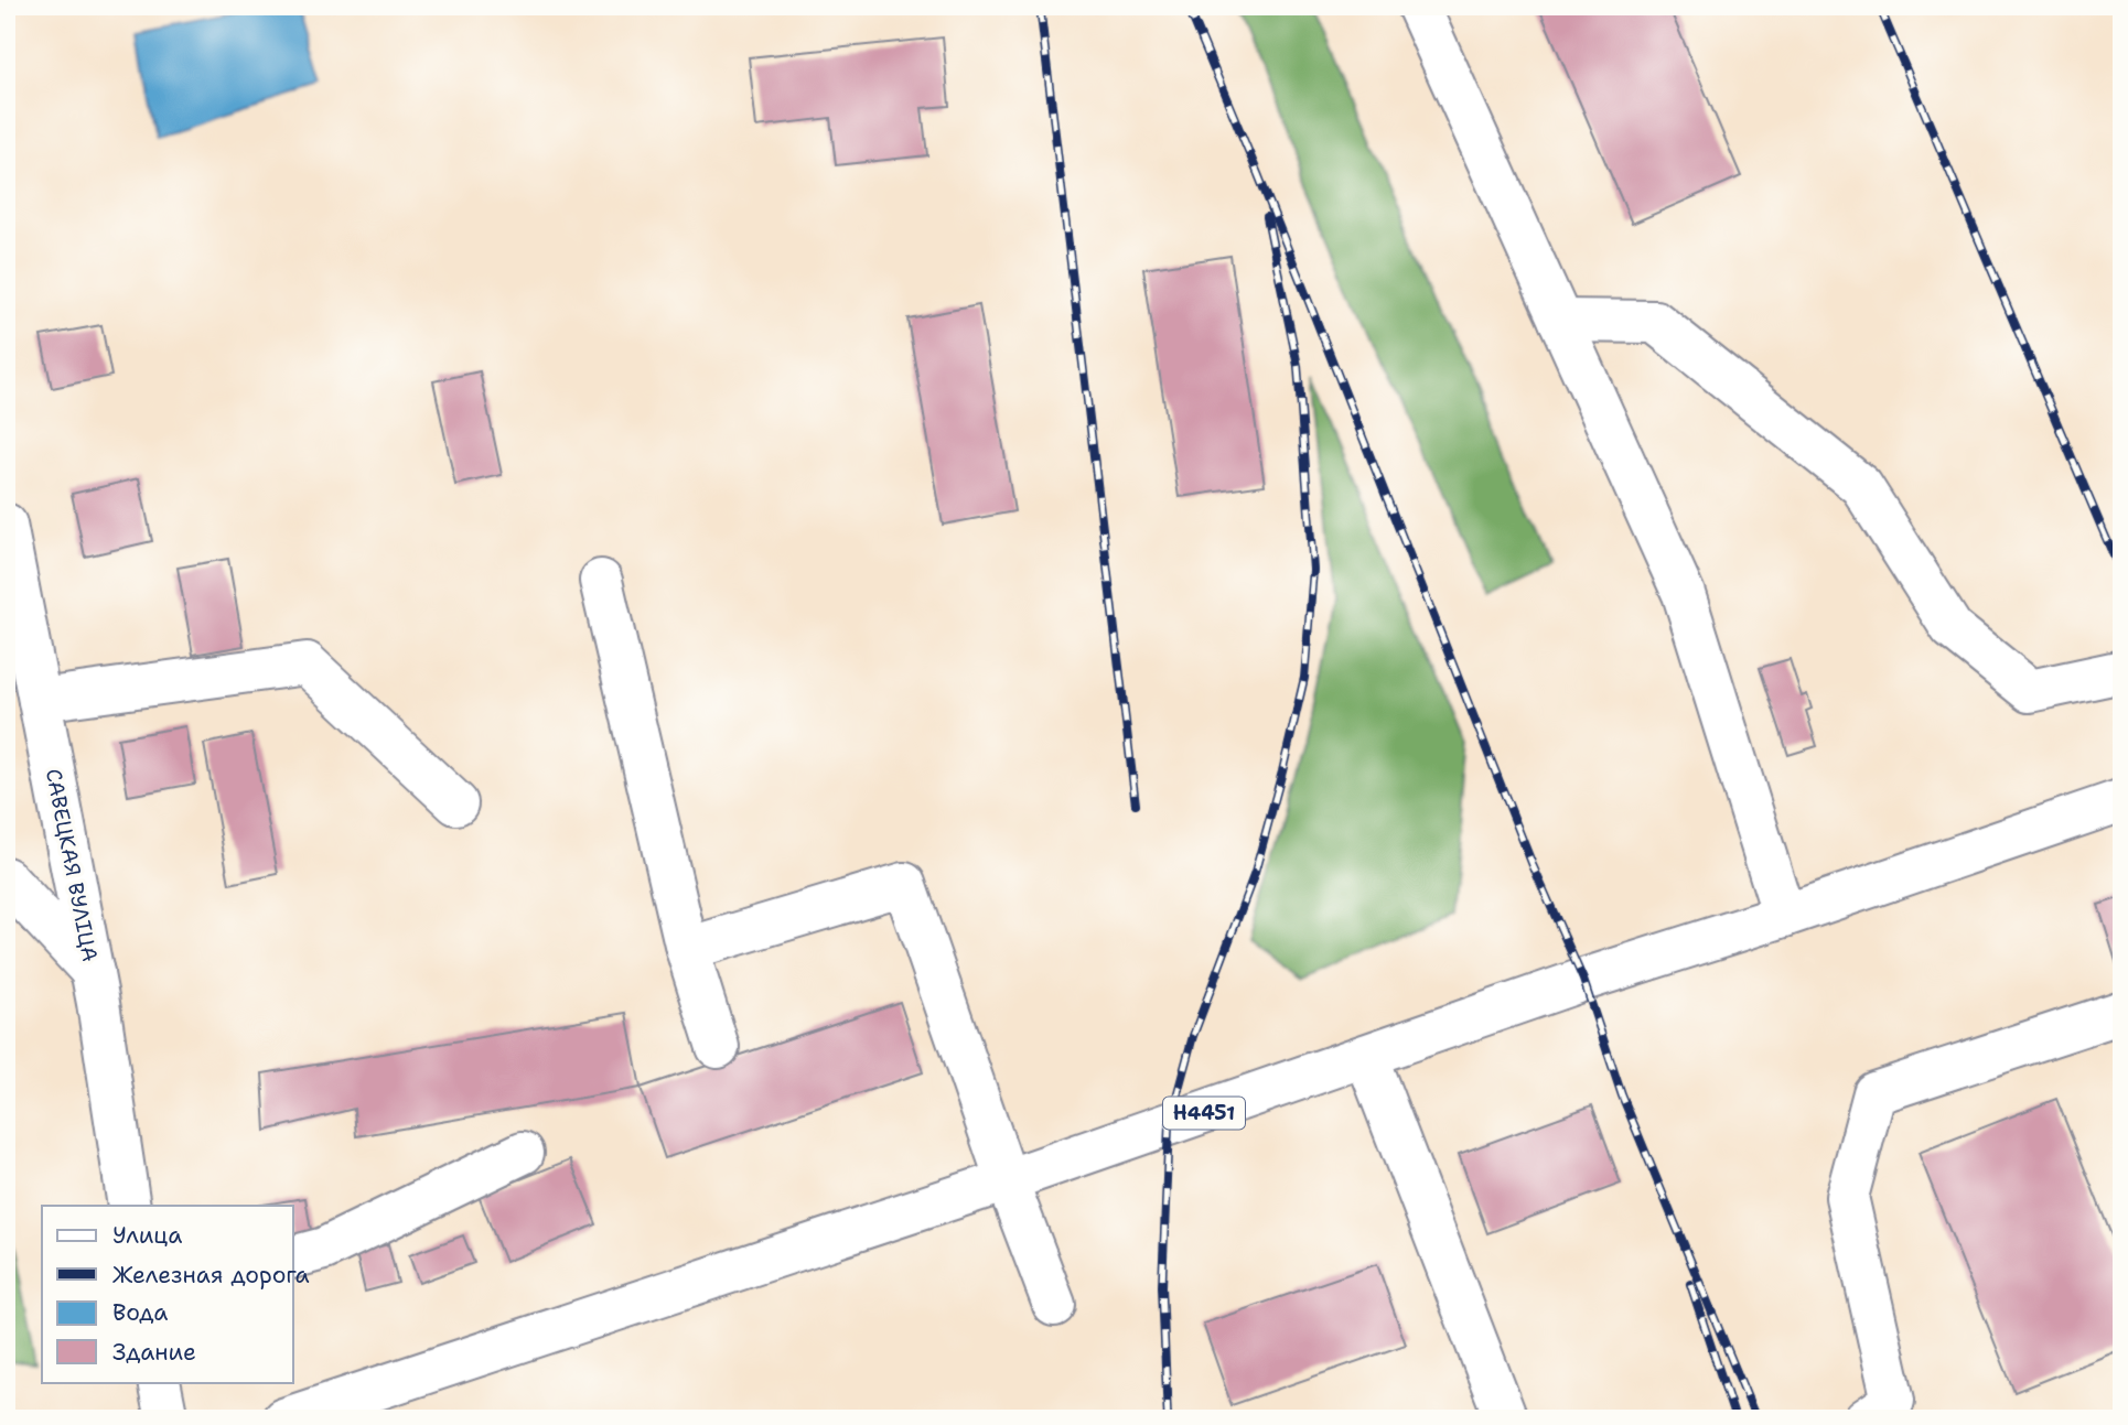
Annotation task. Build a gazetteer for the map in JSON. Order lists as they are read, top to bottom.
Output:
{
  "streets": {
    "main road": ["САВЕЦКАЯ ВУЛІЦА", "Н4451"]
  },
  "legend": [
    "Улица",
    "Железная дорога",
    "Вода",
    "Здание"
  ]
}
